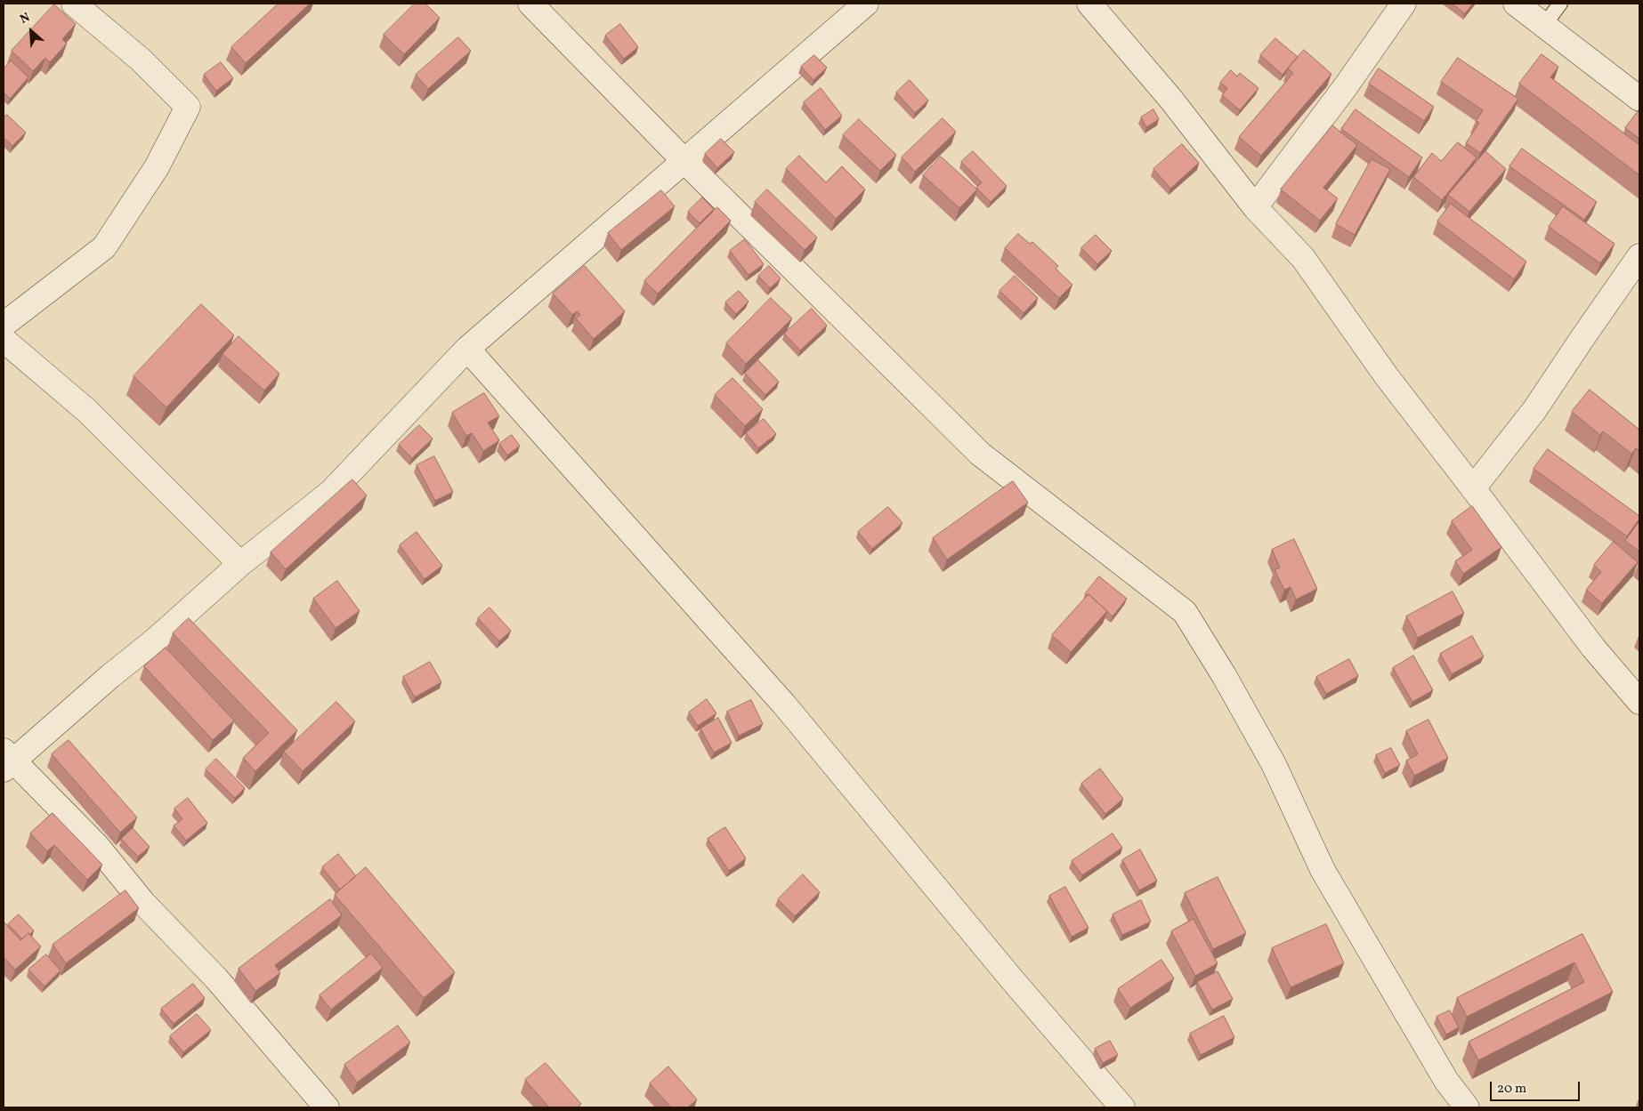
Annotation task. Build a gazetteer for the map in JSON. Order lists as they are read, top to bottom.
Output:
{
  "scale_bar": "20 m",
  "north": "top left"
}
